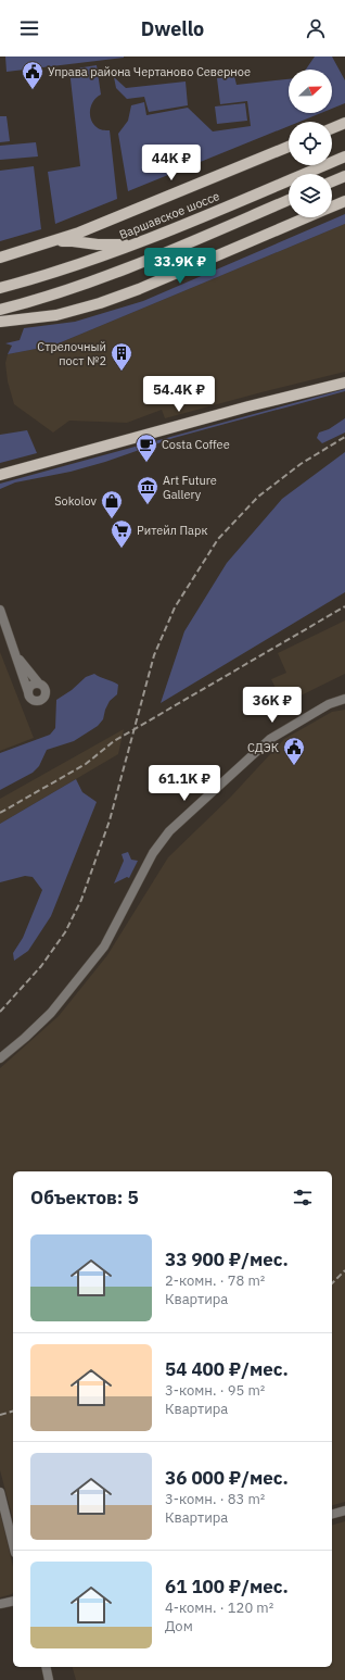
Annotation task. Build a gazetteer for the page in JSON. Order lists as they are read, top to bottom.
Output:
{
  "streets": {
    "main road": ["Варшавское шоссе"]
  },
  "places": {
    "public building": ["Управа района Чертаново Северное", "СДЭК"],
    "building": ["Стрелочный пост №2"],
    "cafe": ["Costa Coffee"],
    "museum": ["Art Future Gallery"],
    "shop": ["Sokolov"],
    "supermarket": ["Ритейл Парк"]
  },
  "north": "right",
  "page": {
    "header": "Dwello",
    "price": [
      "44K ₽",
      "33.9K ₽",
      "54.4K ₽",
      "36K ₽",
      "61.1K ₽"
    ],
    "heading": "Объектов: 5",
    "list": [
      {
        "name": "33 900 ₽/мес.",
        "note": "2-комн. · 78 m² · Квартира"
      },
      {
        "name": "54 400 ₽/мес.",
        "note": "3-комн. · 95 m² · Квартира"
      },
      {
        "name": "36 000 ₽/мес.",
        "note": "3-комн. · 83 m² · Квартира"
      },
      {
        "name": "61 100 ₽/мес.",
        "note": "4-комн. · 120 m² · Дом"
      }
    ]
  }
}
